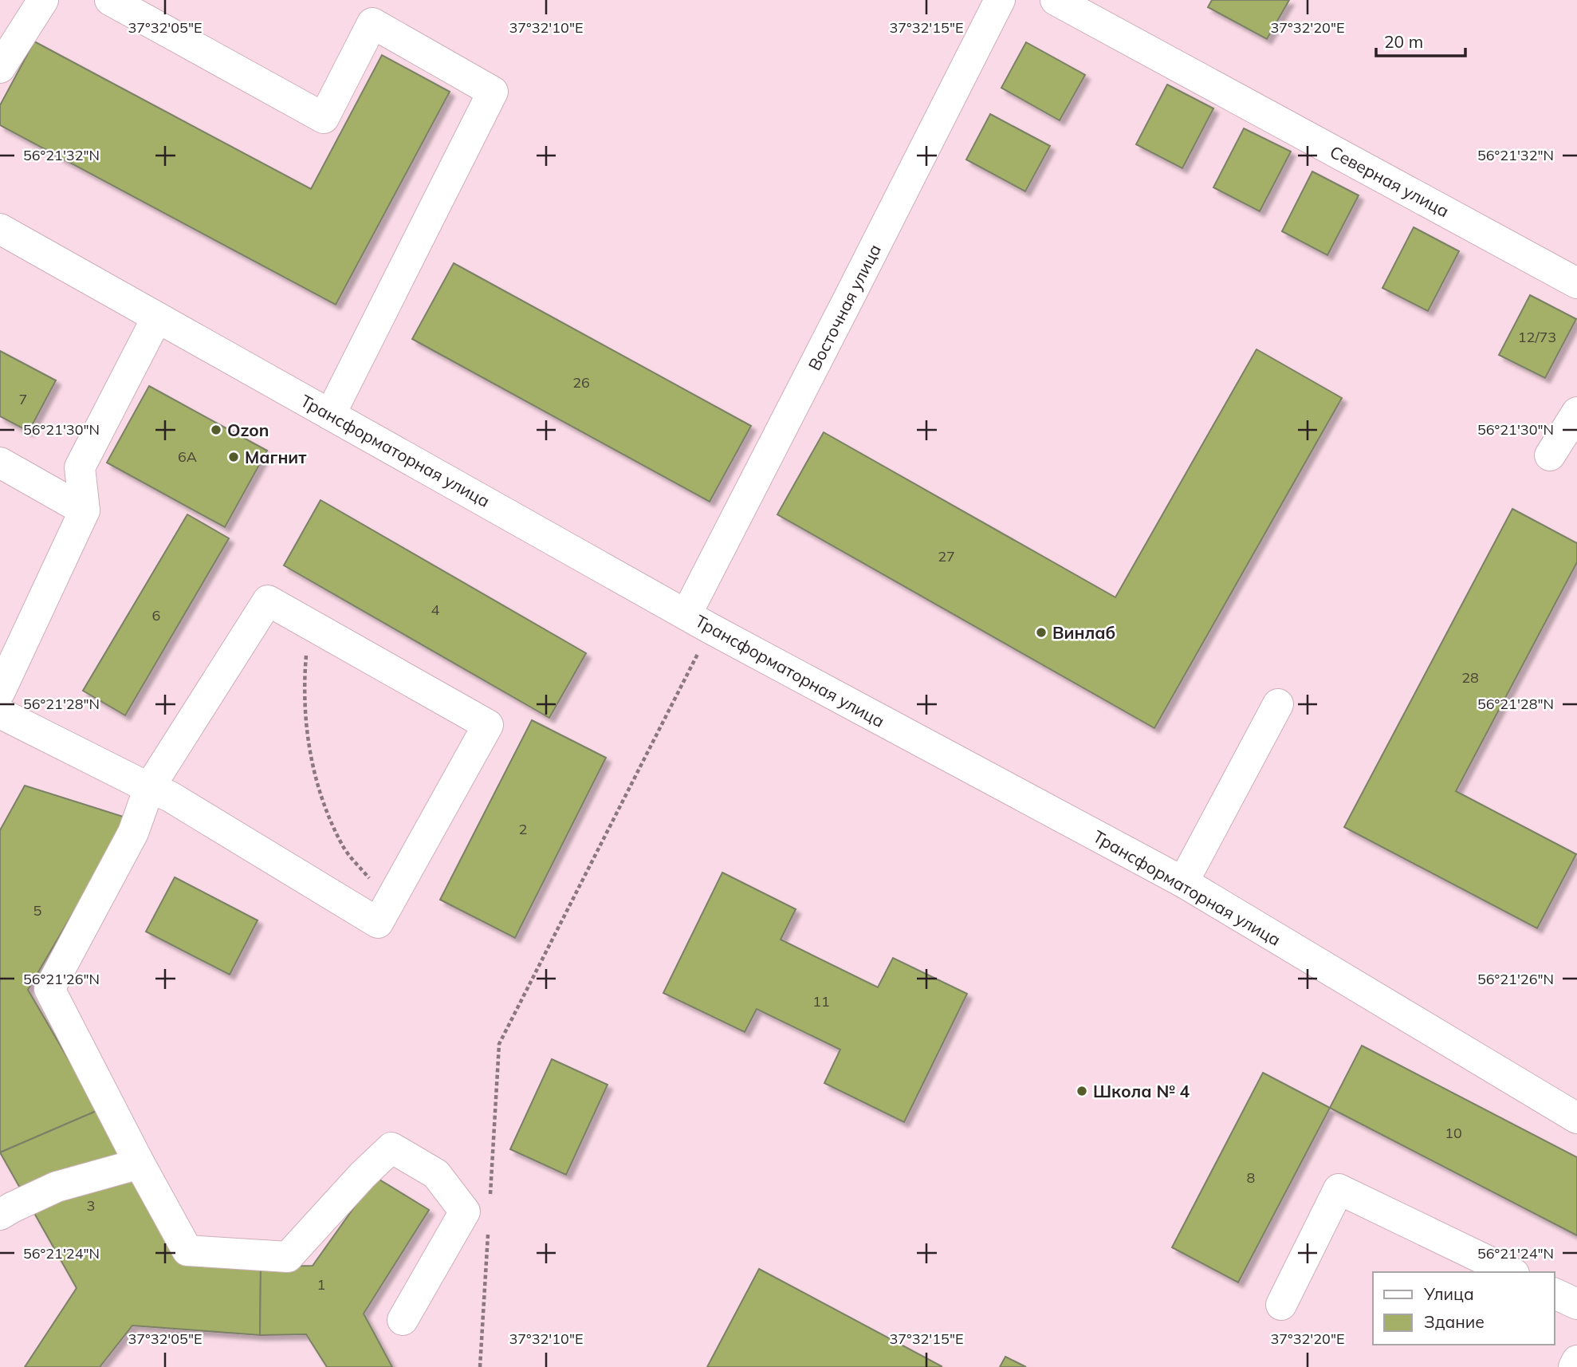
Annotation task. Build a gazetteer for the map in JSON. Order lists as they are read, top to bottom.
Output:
{
  "streets": {
    "street": ["Северная улица", "Восточная улица", "Трансформаторная улица"]
  },
  "crossings": [
    ["Восточная улица", "Трансформаторная улица"]
  ],
  "places": [
    "Ozon",
    "Магнит",
    "Винлаб",
    "Школа № 4"
  ],
  "house_numbers": [
    "12/73",
    "26",
    "7",
    "6А",
    "27",
    "4",
    "6",
    "28",
    "2",
    "5",
    "11",
    "10",
    "8",
    "3",
    "1"
  ],
  "legend": ["Улица", "Здание"],
  "scale_bar": "20 m",
  "coordinates": [
    "37°32'05\"E",
    "37°32'10\"E",
    "37°32'15\"E",
    "37°32'20\"E",
    "56°21'32\"N",
    "56°21'30\"N",
    "56°21'28\"N",
    "56°21'26\"N",
    "56°21'24\"N"
  ]
}
